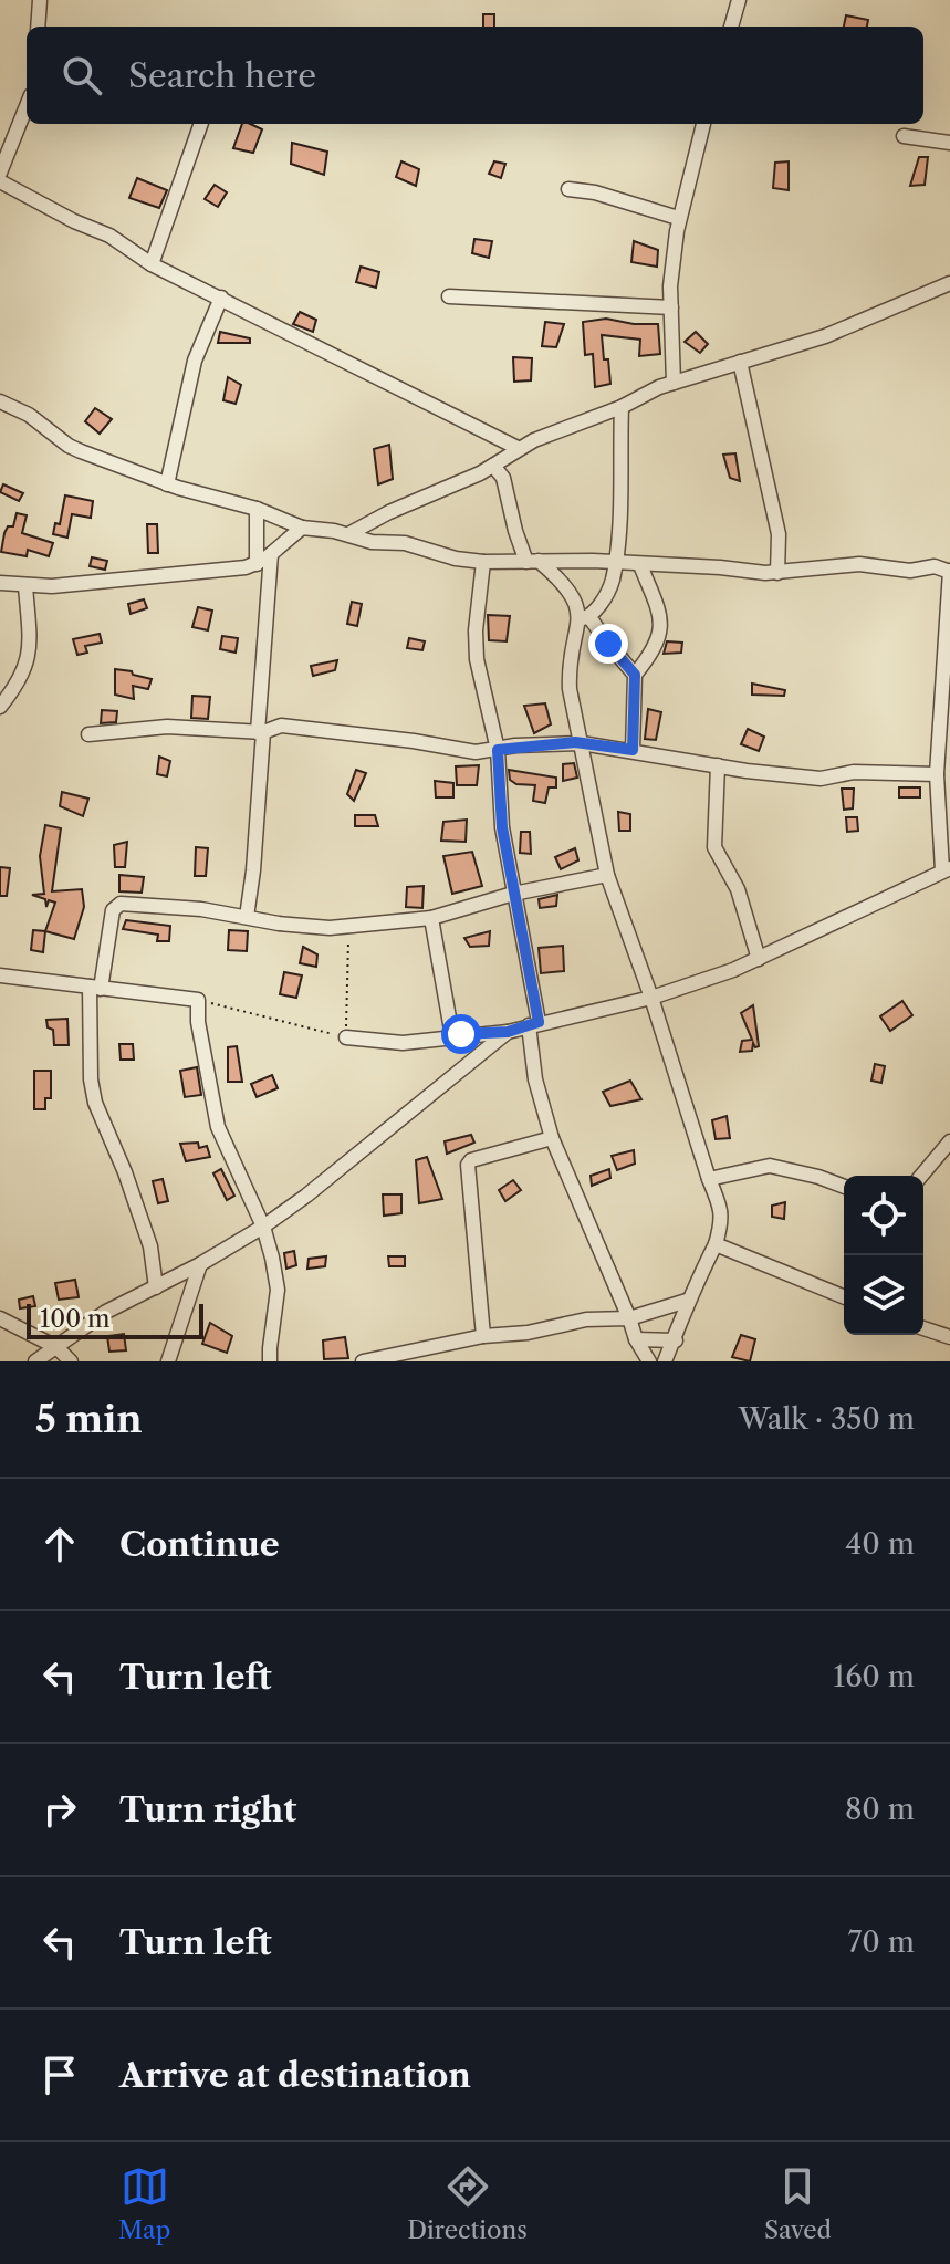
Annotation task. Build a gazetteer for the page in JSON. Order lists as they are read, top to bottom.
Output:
{
  "scale_bar": "100 m",
  "page": {
    "search": "Search here",
    "scale": "100 m",
    "heading": ["5 min", "Walk · 350 m"],
    "list": [
      ["Continue", "40 m"],
      ["Turn left", "160 m"],
      ["Turn right", "80 m"],
      ["Turn left", "70 m"],
      "Arrive at destination"
    ],
    "nav": ["Map", "Directions", "Saved"]
  }
}
